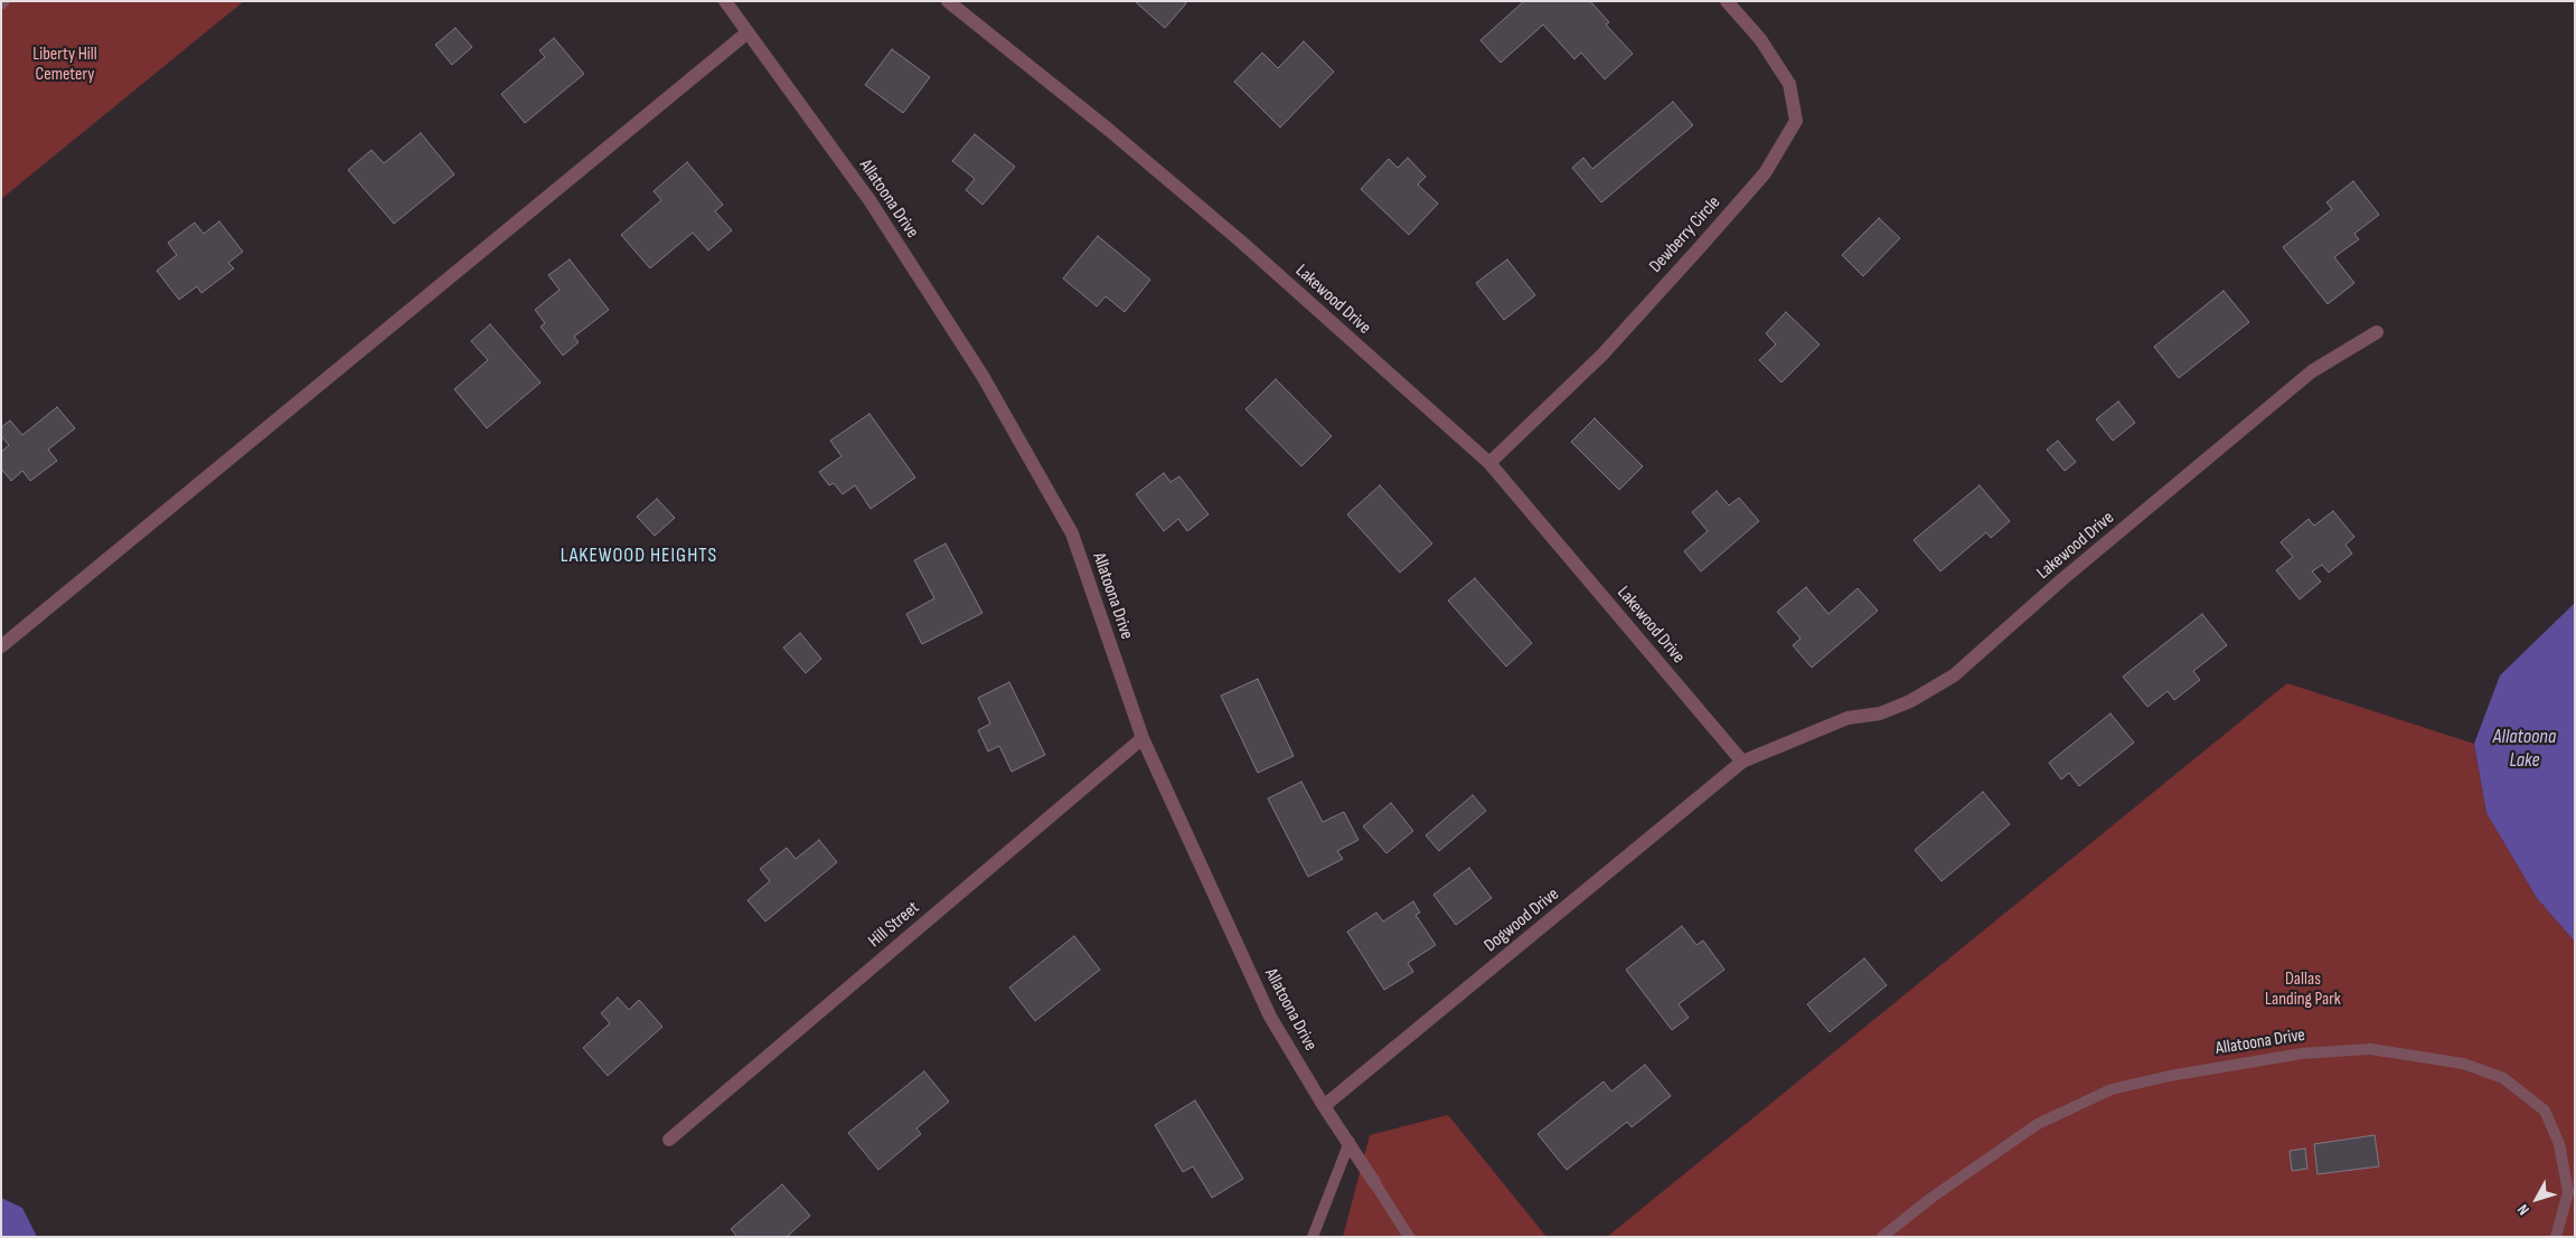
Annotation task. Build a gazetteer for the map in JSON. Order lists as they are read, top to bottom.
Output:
{
  "streets": {
    "street": [
      "Allatoona Drive",
      "Dewberry Circle",
      "Lakewood Drive",
      "Dogwood Drive",
      "Hill Street"
    ]
  },
  "crossings": [
    ["Allatoona Drive", "Dogwood Drive"],
    ["Allatoona Drive", "Hill Street"],
    ["Dewberry Circle", "Lakewood Drive"],
    ["Lakewood Drive", "Dogwood Drive"]
  ],
  "districts": ["LAKEWOOD HEIGHTS"],
  "water": ["Allatoona Lake"],
  "parks": ["Liberty Hill Cemetery", "Dallas Landing Park"],
  "north": "bottom left"
}
